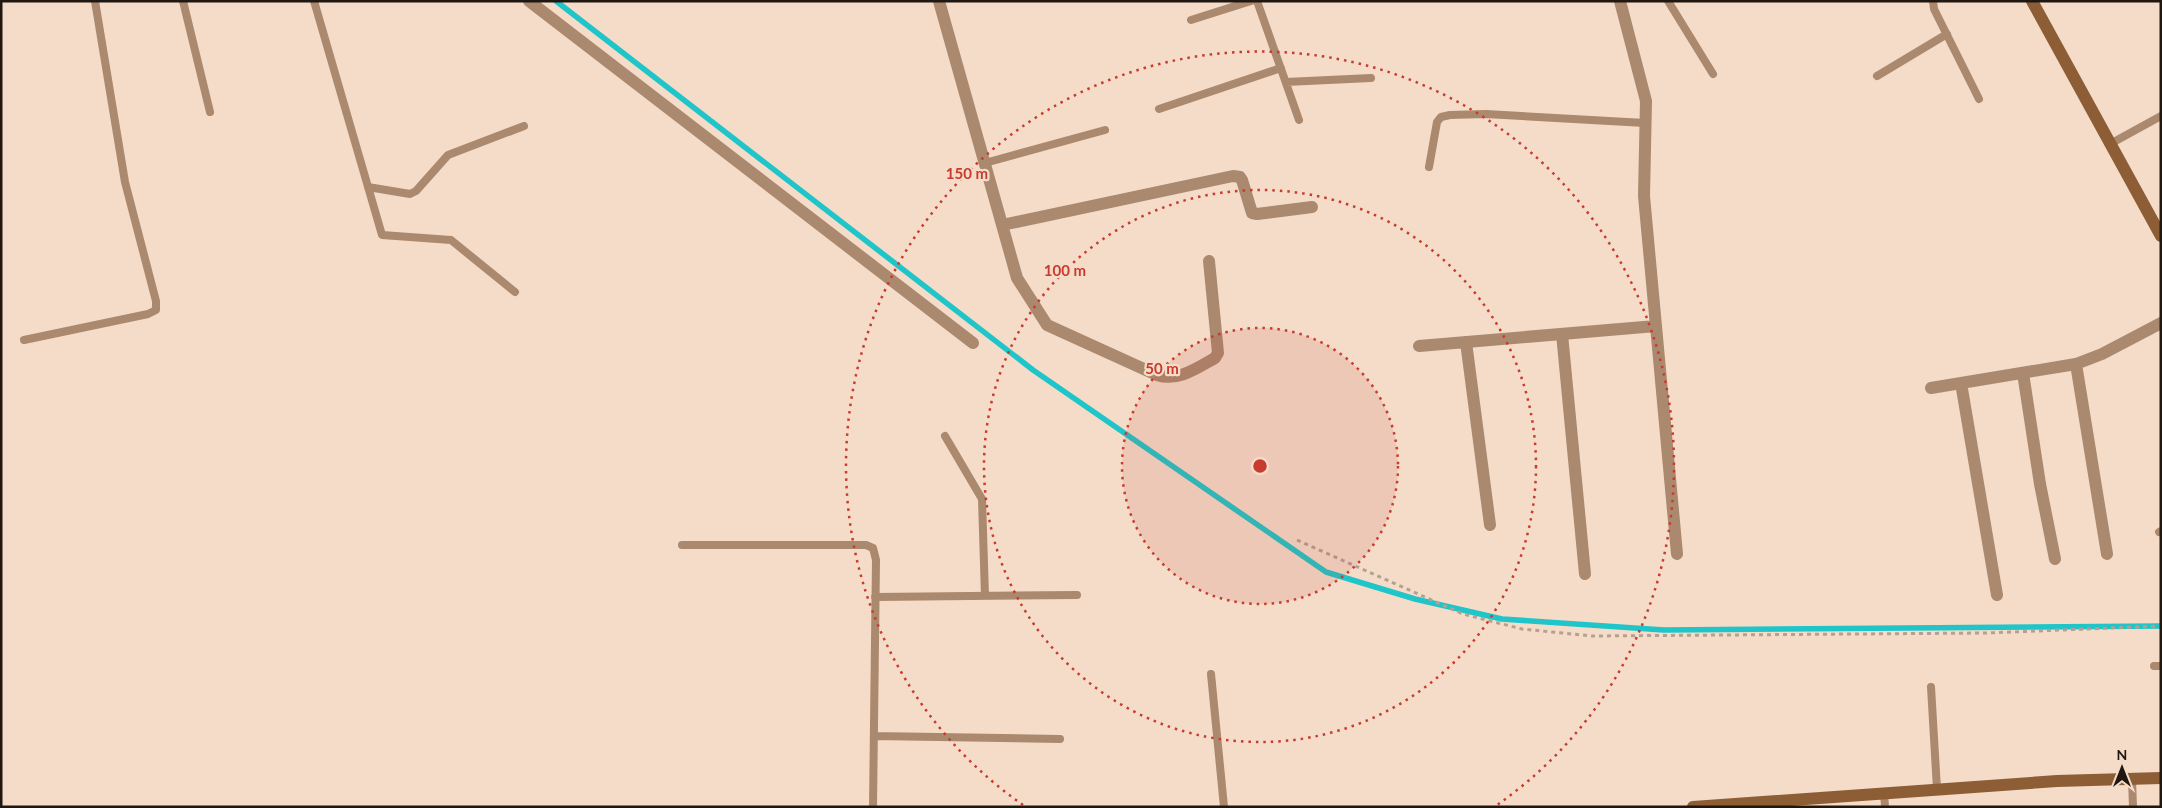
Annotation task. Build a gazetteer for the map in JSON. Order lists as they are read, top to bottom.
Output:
{
  "north": "top",
  "rings": ["150 m", "100 m", "50 m"]
}
